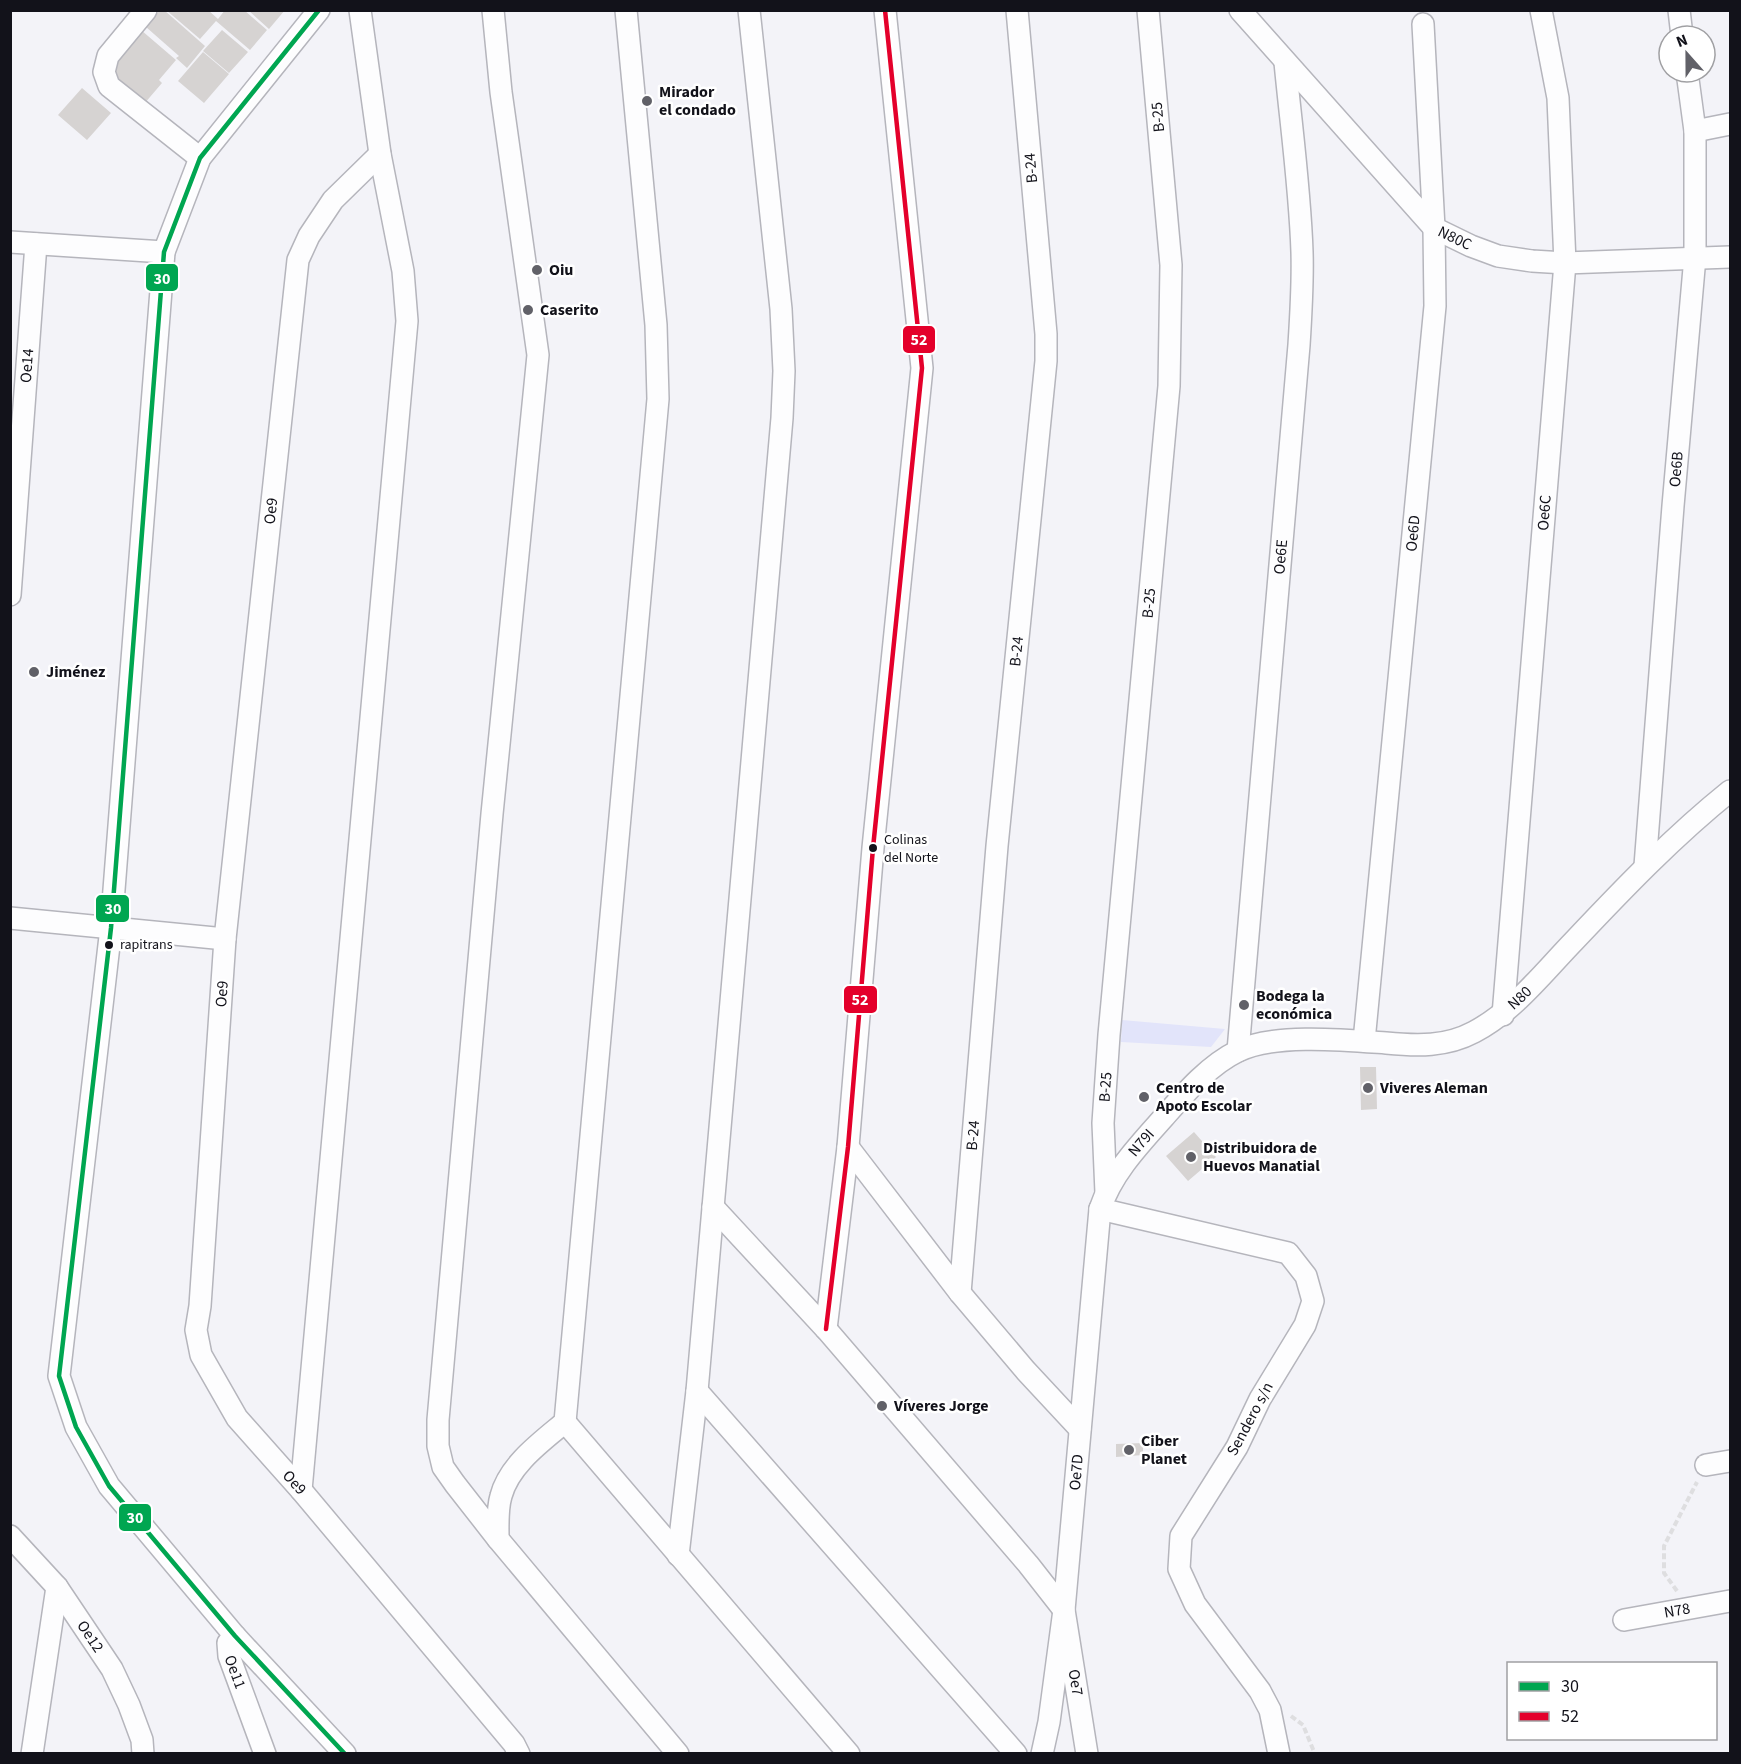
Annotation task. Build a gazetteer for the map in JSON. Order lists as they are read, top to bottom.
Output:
{
  "streets": {
    "street": [
      "B-25",
      "B-24",
      "N80C",
      "Oe14",
      "Oe6B",
      "Oe9",
      "Oe6C",
      "Oe6D",
      "Oe6E",
      "N80",
      "N79I",
      "Sendero s/n",
      "Oe7D",
      "N78",
      "Oe12",
      "Oe11",
      "Oe7"
    ]
  },
  "crossings": [
    ["B-25", "N79I"],
    ["B-25", "Sendero s/n"],
    ["B-25", "Oe7D"],
    ["N80C", "Oe6B"],
    ["N80C", "Oe6C"],
    ["N80C", "Oe6D"],
    ["N80C", "Oe6E"],
    ["Oe6B", "N80"],
    ["Oe6C", "N80"],
    ["Oe6D", "N80"],
    ["Oe6E", "N80"],
    ["Oe6E", "N79I"],
    ["N80", "N79I"],
    ["N79I", "Sendero s/n"],
    ["N79I", "Oe7D"],
    ["Sendero s/n", "Oe7D"],
    ["Oe7D", "Oe7"]
  ],
  "places": [
    "Mirador el condado",
    "Oiu",
    "Caserito",
    "Jiménez",
    "Colinas del Norte",
    "rapitrans",
    "Bodega la económica",
    "Viveres Aleman",
    "Centro de Apoto Escolar",
    "Distribuidora de Huevos Manatial",
    "Víveres Jorge",
    "Ciber Planet"
  ],
  "lines": ["transit line 30", "transit line 52"],
  "legend": ["30", "52"],
  "north": "top"
}
